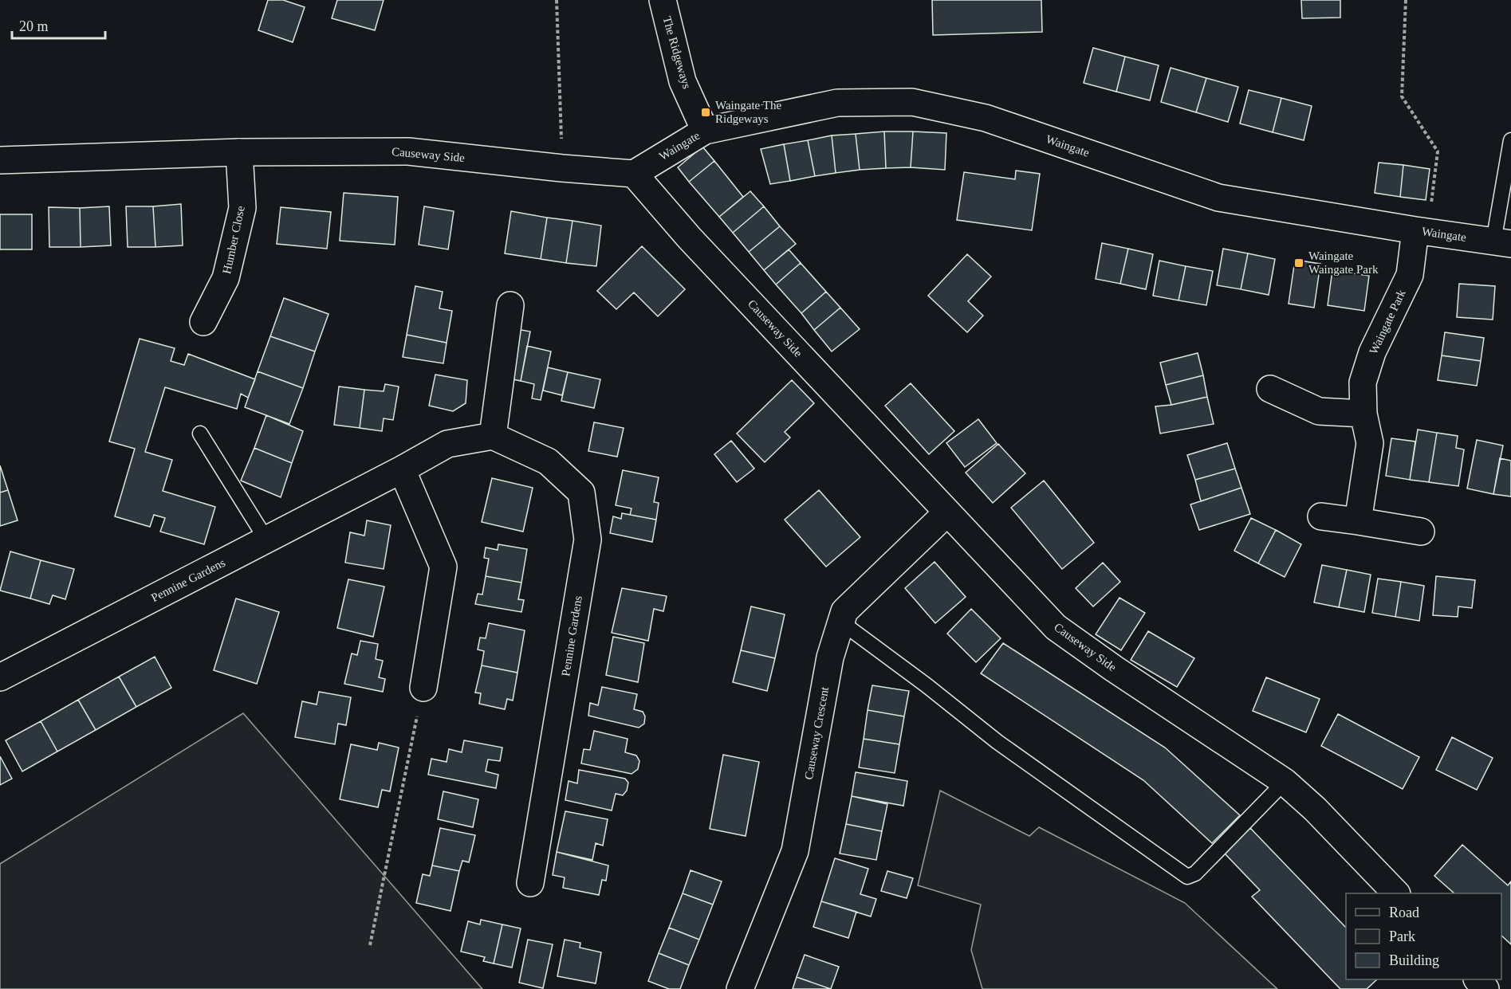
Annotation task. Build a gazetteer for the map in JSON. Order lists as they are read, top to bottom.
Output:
{
  "streets": {
    "street": [
      "The Ridgeways",
      "Waingate",
      "Causeway Side",
      "Humber Close",
      "Waingate Park",
      "Pennine Gardens",
      "Causeway Crescent"
    ]
  },
  "crossings": [
    ["The Ridgeways", "Waingate"],
    ["Waingate", "Causeway Side"],
    ["Waingate", "Waingate Park"],
    ["Causeway Side", "Humber Close"],
    ["Causeway Side", "Causeway Crescent"]
  ],
  "places": {
    "transit": ["Waingate The Ridgeways", "Waingate Waingate Park"]
  },
  "legend": ["Road", "Park", "Building"],
  "scale_bar": "20 m"
}
